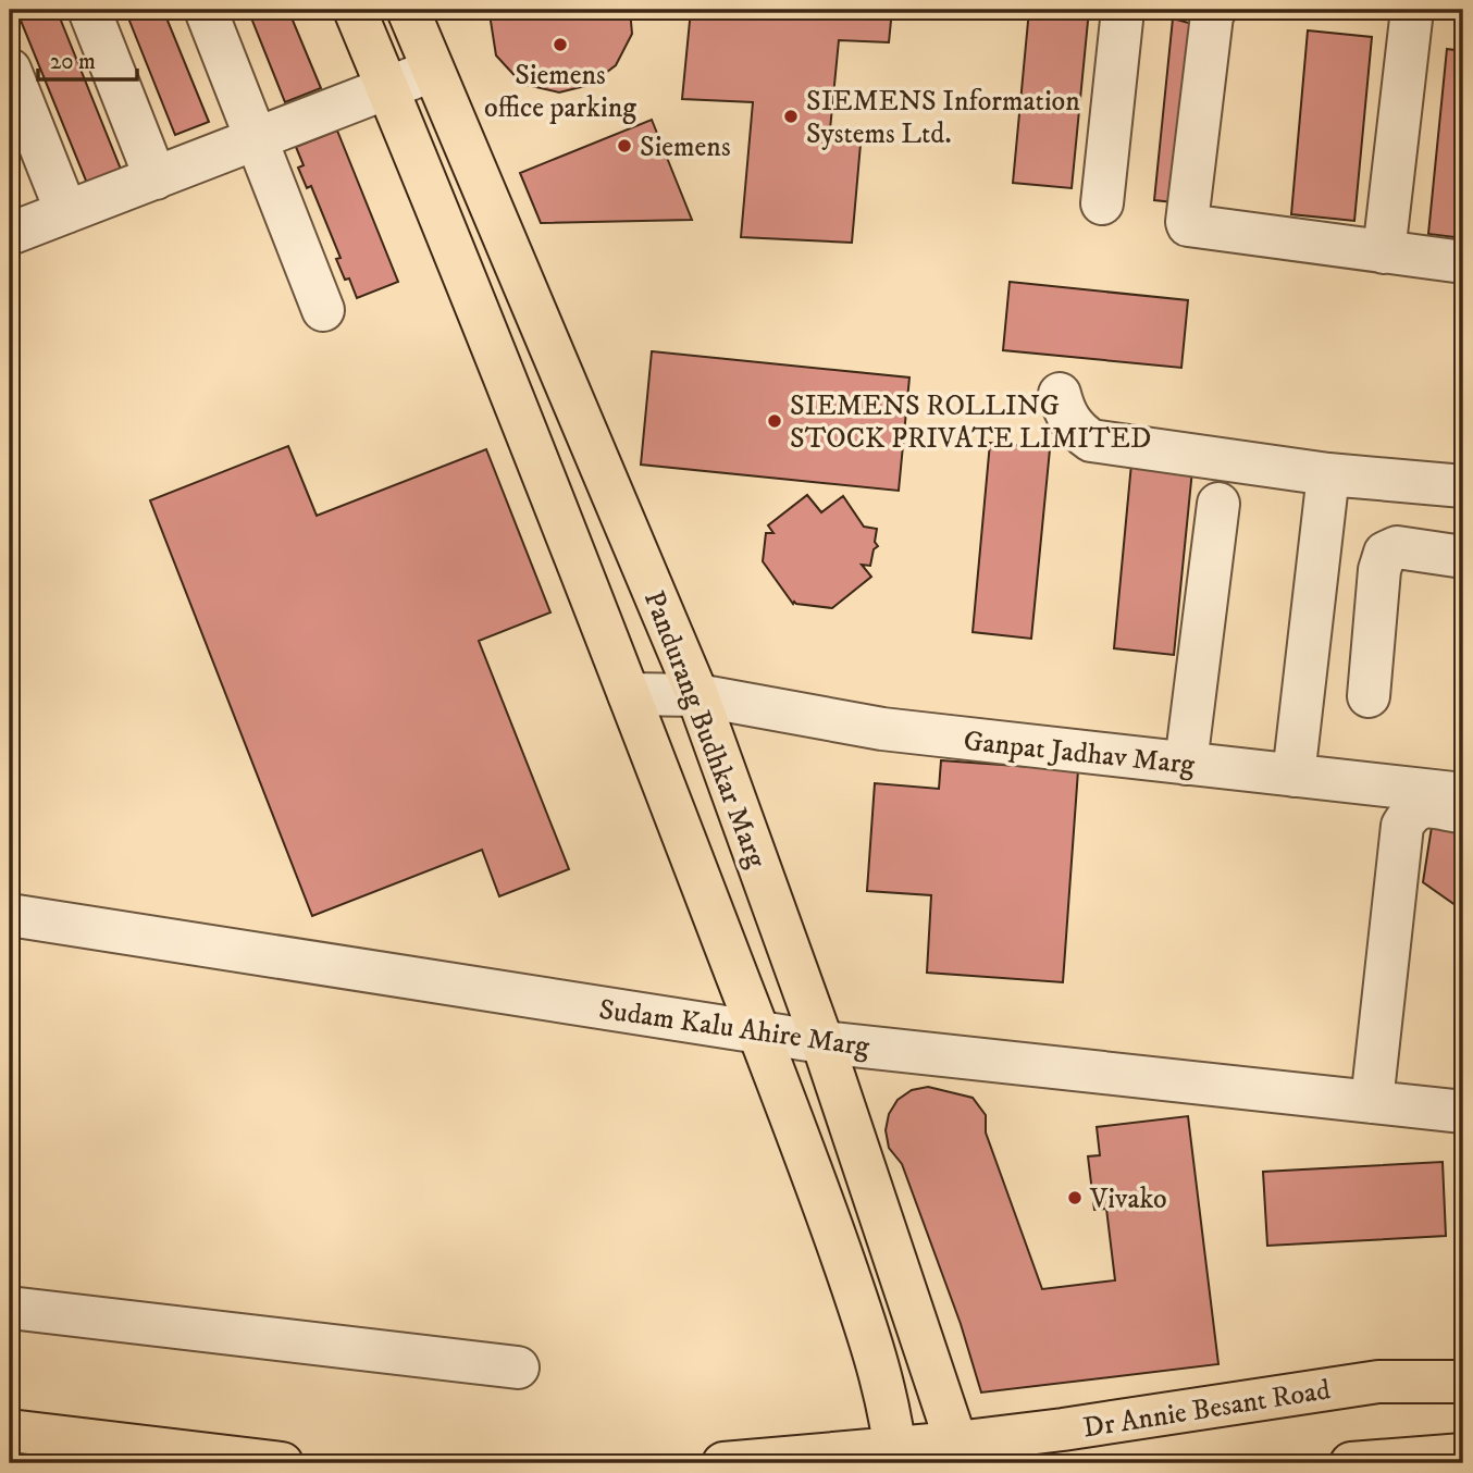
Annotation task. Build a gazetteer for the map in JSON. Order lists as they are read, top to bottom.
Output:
{
  "streets": {
    "main road": ["Pandurang Budhkar Marg", "Dr Annie Besant Road"],
    "street": ["Ganpat Jadhav Marg", "Sudam Kalu Ahire Marg"]
  },
  "crossings": [
    ["Pandurang Budhkar Marg", "Ganpat Jadhav Marg"],
    ["Pandurang Budhkar Marg", "Sudam Kalu Ahire Marg"],
    ["Pandurang Budhkar Marg", "Dr Annie Besant Road"]
  ],
  "places": [
    "Siemens office parking",
    "SIEMENS Information Systems Ltd.",
    "Siemens",
    "SIEMENS ROLLING STOCK PRIVATE LIMITED",
    "Vivako"
  ],
  "scale_bar": "20 m"
}
